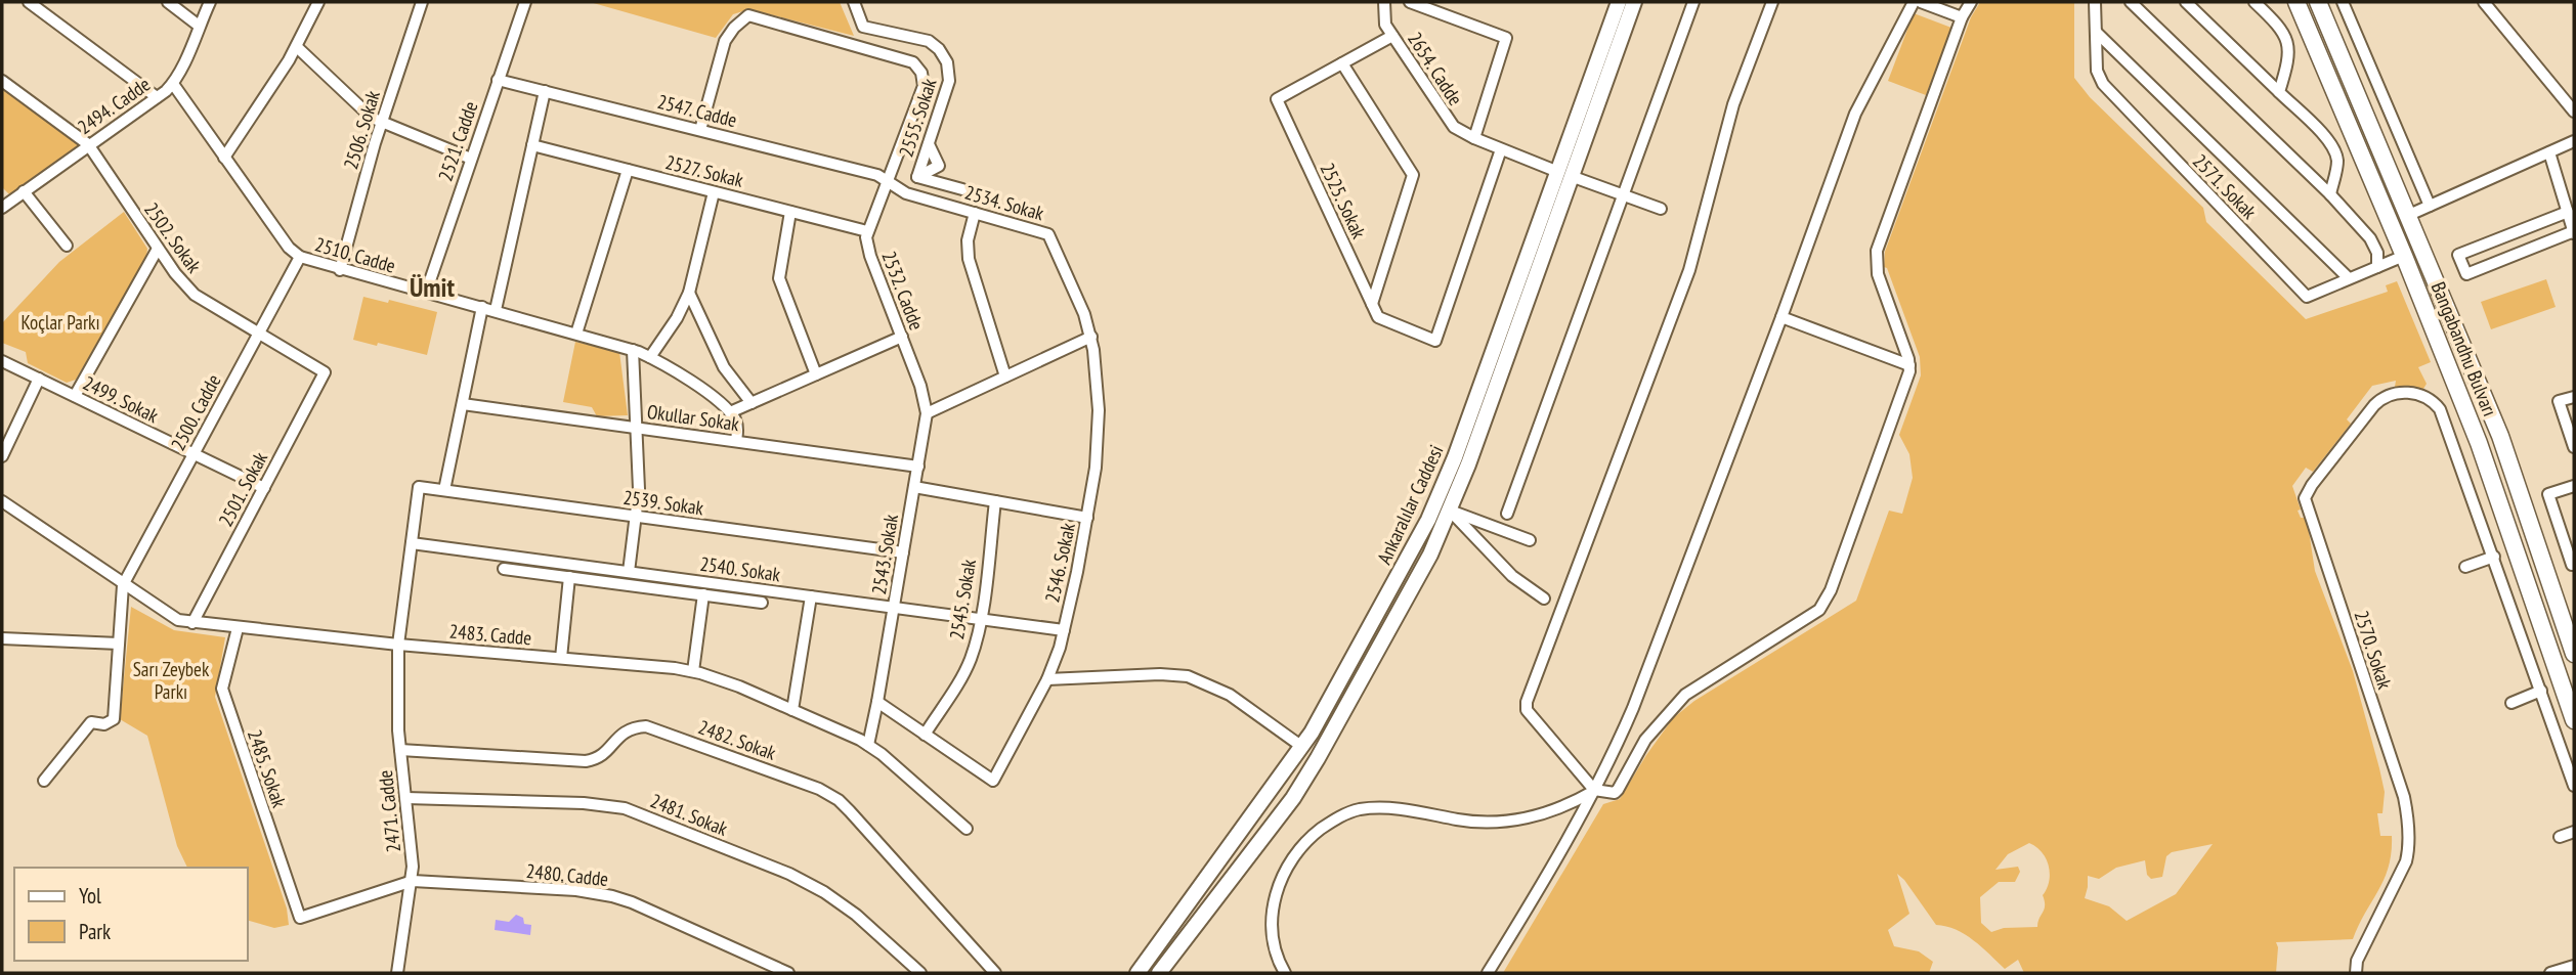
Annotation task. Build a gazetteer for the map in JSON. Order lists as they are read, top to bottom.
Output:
{
  "streets": {
    "main road": ["Bangabandhu Bulvarı", "Ankaralılar Caddesi"],
    "street": [
      "2654. Cadde",
      "2494. Cadde",
      "2547. Cadde",
      "2555. Sokak",
      "2506. Sokak",
      "2521. Cadde",
      "2527. Sokak",
      "2571. Sokak",
      "2525. Sokak",
      "2534. Sokak",
      "2502. Sokak",
      "2510. Cadde",
      "2532. Cadde",
      "2499. Sokak",
      "2500. Cadde",
      "Okullar Sokak",
      "2501. Sokak",
      "2539. Sokak",
      "2543. Sokak",
      "2546. Sokak",
      "2540. Sokak",
      "2545. Sokak",
      "2483. Cadde",
      "2570. Sokak",
      "2482. Sokak",
      "2485. Sokak",
      "2471. Cadde",
      "2481. Sokak",
      "2480. Cadde"
    ]
  },
  "crossings": [
    ["2654. Cadde", "2525. Sokak"],
    ["2654. Cadde", "Ankaralılar Caddesi"],
    ["2494. Cadde", "2502. Sokak"],
    ["2494. Cadde", "2510. Cadde"],
    ["2547. Cadde", "2521. Cadde"],
    ["2547. Cadde", "2534. Sokak"],
    ["2547. Cadde", "2532. Cadde"],
    ["2506. Sokak", "2510. Cadde"],
    ["2521. Cadde", "2510. Cadde"],
    ["2527. Sokak", "2532. Cadde"],
    ["2571. Sokak", "Bangabandhu Bulvarı"],
    ["2534. Sokak", "2532. Cadde"],
    ["2534. Sokak", "2546. Sokak"],
    ["2502. Sokak", "2500. Cadde"],
    ["2502. Sokak", "2501. Sokak"],
    ["2510. Cadde", "2500. Cadde"],
    ["2532. Cadde", "2543. Sokak"],
    ["2499. Sokak", "2500. Cadde"],
    ["2499. Sokak", "2501. Sokak"],
    ["2500. Cadde", "2483. Cadde"],
    ["Okullar Sokak", "2543. Sokak"],
    ["2501. Sokak", "2483. Cadde"],
    ["2539. Sokak", "2543. Sokak"],
    ["2539. Sokak", "2471. Cadde"],
    ["2543. Sokak", "2540. Sokak"],
    ["2543. Sokak", "2483. Cadde"],
    ["2546. Sokak", "2540. Sokak"],
    ["2546. Sokak", "2545. Sokak"],
    ["2540. Sokak", "2545. Sokak"],
    ["2540. Sokak", "2471. Cadde"],
    ["2483. Cadde", "2485. Sokak"],
    ["2483. Cadde", "2471. Cadde"],
    ["2482. Sokak", "2471. Cadde"],
    ["2485. Sokak", "2471. Cadde"],
    ["2485. Sokak", "2480. Cadde"],
    ["2471. Cadde", "2481. Sokak"],
    ["2471. Cadde", "2480. Cadde"]
  ],
  "districts": ["Ümit"],
  "parks": ["Koçlar Parkı", "Sarı Zeybek Parkı"],
  "legend": ["Yol", "Park"]
}
